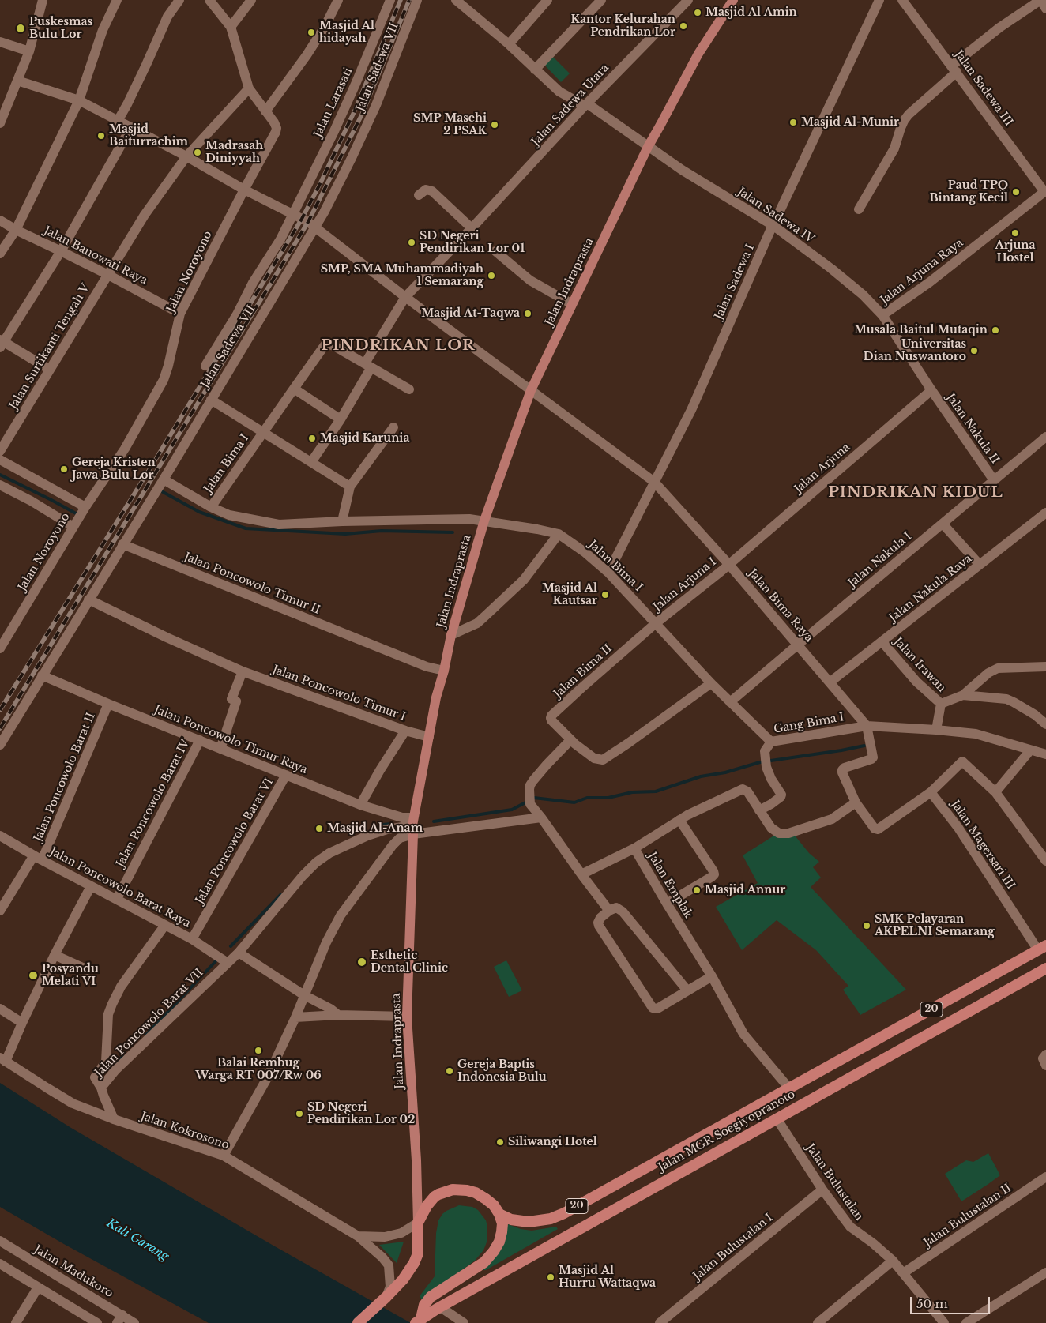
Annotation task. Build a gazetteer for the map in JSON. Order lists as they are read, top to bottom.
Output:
{
  "streets": {
    "highway": ["20", "Jalan MGR Soegiyopranoto"],
    "main road": ["Jalan Indraprasta"],
    "street": [
      "Jalan Sadewa VII",
      "Jalan Sadewa III",
      "Jalan Larasati",
      "Jalan Sadewa Utara",
      "Jalan Sadewa IV",
      "Jalan Banowati Raya",
      "Jalan Noroyono",
      "Jalan Arjuna Raya",
      "Jalan Sadewa I",
      "Jalan Surtikanti Tengah V",
      "Jalan Nakula II",
      "Jalan Bima I",
      "Jalan Arjuna",
      "Jalan Nakula I",
      "Jalan Poncowolo Timur II",
      "Jalan Arjuna I",
      "Jalan Nakula Raya",
      "Jalan Bima Raya",
      "Jalan Irawan",
      "Jalan Bima II",
      "Jalan Poncowolo Timur I",
      "Gang Bima I",
      "Jalan Poncowolo Timur Raya",
      "Jalan Poncowolo Barat II",
      "Jalan Poncowolo Barat IV",
      "Jalan Poncowolo Barat VI",
      "Jalan Magersari III",
      "Jalan Emplak",
      "Jalan Poncowolo Barat Raya",
      "Jalan Poncowolo Barat VII",
      "Jalan Kokrosono",
      "Jalan Bulustalan",
      "Jalan Bulustalan II",
      "Jalan Bulustalan I",
      "Jalan Madukoro"
    ]
  },
  "crossings": [
    ["Jalan Sadewa VII", "Jalan Bima I"],
    ["Jalan Sadewa III", "Jalan Arjuna Raya"],
    ["Jalan Sadewa Utara", "Jalan Sadewa IV"],
    ["Jalan Sadewa IV", "Jalan Arjuna Raya"],
    ["Jalan Sadewa IV", "Jalan Indraprasta"],
    ["Jalan Sadewa IV", "Jalan Sadewa I"],
    ["Jalan Banowati Raya", "Jalan Noroyono"],
    ["Jalan Banowati Raya", "Jalan Surtikanti Tengah V"],
    ["Jalan Arjuna Raya", "Jalan Nakula II"],
    ["Jalan Arjuna Raya", "Jalan Arjuna"],
    ["Jalan Indraprasta", "Jalan Bima I"],
    ["Jalan Indraprasta", "Jalan Poncowolo Timur II"],
    ["Jalan Indraprasta", "Jalan Bima Raya"],
    ["Jalan Indraprasta", "Jalan Poncowolo Timur I"],
    ["Jalan Indraprasta", "Jalan Poncowolo Timur Raya"],
    ["Jalan Indraprasta", "Jalan Poncowolo Barat VII"],
    ["Jalan Indraprasta", "Jalan Kokrosono"],
    ["Jalan Indraprasta", "Jalan MGR Soegiyopranoto"],
    ["Jalan Sadewa I", "Jalan Bima I"],
    ["Jalan Sadewa I", "Jalan Bima Raya"],
    ["Jalan Nakula II", "Jalan Arjuna"],
    ["Jalan Nakula II", "Jalan Nakula I"],
    ["Jalan Bima I", "Jalan Nakula I"],
    ["Jalan Bima I", "Jalan Arjuna I"],
    ["Jalan Bima I", "Jalan Bima II"],
    ["Jalan Bima I", "Gang Bima I"],
    ["Jalan Arjuna", "Jalan Arjuna I"],
    ["Jalan Arjuna", "Jalan Bima Raya"],
    ["Jalan Nakula I", "Jalan Bima Raya"],
    ["Jalan Arjuna I", "Jalan Bima Raya"],
    ["Jalan Arjuna I", "Jalan Bima II"],
    ["Jalan Nakula Raya", "Jalan Bima Raya"],
    ["Jalan Nakula Raya", "Jalan Irawan"],
    ["Jalan Bima Raya", "Gang Bima I"],
    ["Jalan Poncowolo Timur Raya", "Jalan Poncowolo Barat II"],
    ["Jalan Poncowolo Timur Raya", "Jalan Poncowolo Barat IV"],
    ["Jalan Poncowolo Timur Raya", "Jalan Poncowolo Barat VI"],
    ["Jalan Poncowolo Timur Raya", "Jalan Poncowolo Barat VII"],
    ["Jalan Poncowolo Barat II", "Jalan Poncowolo Barat Raya"],
    ["Jalan Poncowolo Barat IV", "Jalan Poncowolo Barat Raya"],
    ["Jalan Poncowolo Barat VI", "Jalan Poncowolo Barat Raya"],
    ["Jalan Magersari III", "Jalan MGR Soegiyopranoto"],
    ["Jalan Emplak", "Jalan MGR Soegiyopranoto"],
    ["Jalan Poncowolo Barat Raya", "Jalan Poncowolo Barat VII"],
    ["Jalan Poncowolo Barat VII", "Jalan Kokrosono"],
    ["Jalan Kokrosono", "Jalan MGR Soegiyopranoto"],
    ["Jalan MGR Soegiyopranoto", "Jalan Bulustalan"],
    ["Jalan Bulustalan", "Jalan Bulustalan II"],
    ["Jalan Bulustalan", "Jalan Bulustalan I"]
  ],
  "districts": ["PINDRIKAN LOR", "PINDRIKAN KIDUL"],
  "water": ["Kali Garang"],
  "places": [
    "Masjid Al Amin",
    "Kantor Kelurahan Pendrikan Lor",
    "Puskesmas Bulu Lor",
    "Masjid Al hidayah",
    "Masjid Al-Munir",
    "SMP Masehi 2 PSAK",
    "Masjid Baiturrachim",
    "Madrasah Diniyyah",
    "Paud TPQ Bintang Kecil",
    "Arjuna Hostel",
    "SD Negeri Pendirikan Lor 01",
    "SMP, SMA Muhammadiyah 1 Semarang",
    "Masjid At-Taqwa",
    "Musala Baitul Mutaqin",
    "Universitas Dian Nuswantoro",
    "Masjid Karunia",
    "Gereja Kristen Jawa Bulu Lor",
    "Masjid Al Kautsar",
    "Masjid Al-Anam",
    "Masjid Annur",
    "SMK Pelayaran AKPELNI Semarang",
    "Esthetic Dental Clinic",
    "Posyandu Melati VI",
    "Balai Rembug Warga RT 007/Rw 06",
    "Gereja Baptis Indonesia Bulu",
    "SD Negeri Pendirikan Lor 02",
    "Siliwangi Hotel",
    "Masjid Al Hurru Wattaqwa"
  ],
  "scale_bar": "50 m"
}
